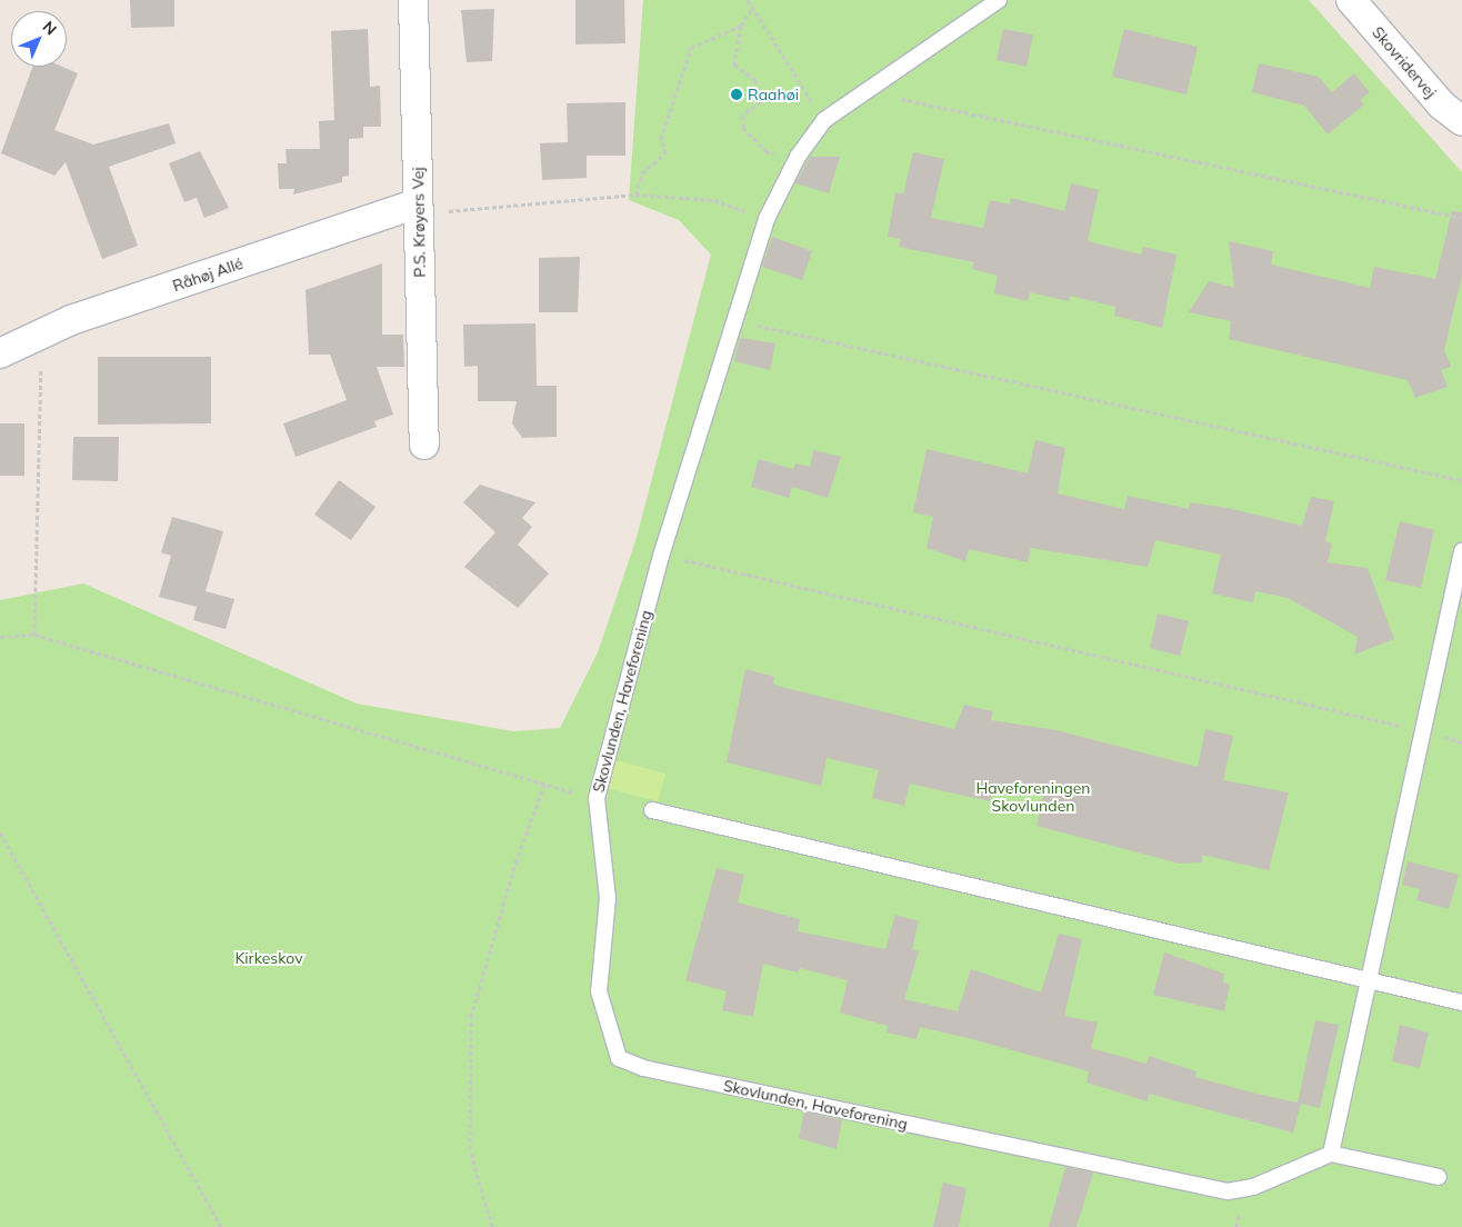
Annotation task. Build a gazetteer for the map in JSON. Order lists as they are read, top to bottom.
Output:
{
  "streets": {
    "street": ["Skovridervej", "P.S. Krøyers Vej", "Råhøj Allé"],
    "lane": ["Skovlunden, Haveforening"]
  },
  "crossings": [
    ["P.S. Krøyers Vej", "Råhøj Allé"]
  ],
  "parks": ["Haveforeningen Skovlunden", "Kirkeskov"],
  "places": ["Raahøi"],
  "north": "top right"
}
